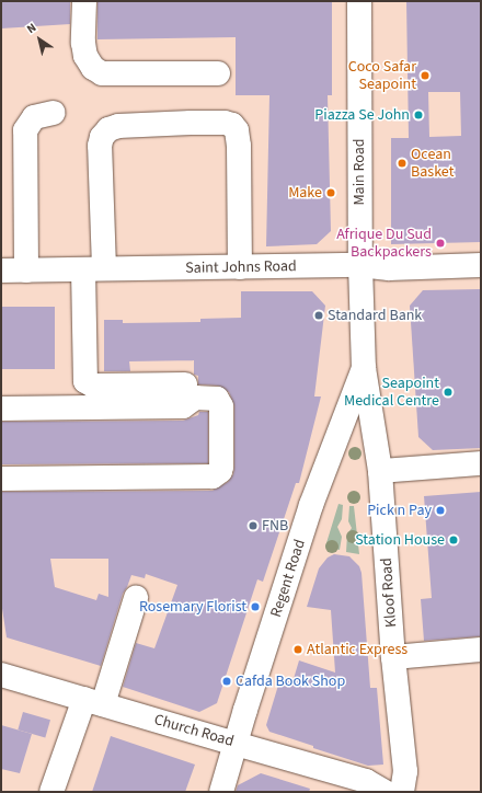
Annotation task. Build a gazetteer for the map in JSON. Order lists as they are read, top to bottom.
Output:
{
  "streets": {
    "main road": [
      "Main Road",
      "Saint Johns Road",
      "Regent Road",
      "Kloof Road",
      "Church Road"
    ]
  },
  "crossings": [
    ["Main Road", "Saint Johns Road"],
    ["Main Road", "Regent Road"],
    ["Main Road", "Kloof Road"],
    ["Regent Road", "Kloof Road"],
    ["Regent Road", "Church Road"]
  ],
  "places": [
    "Coco Safar Seapoint",
    "Piazza Se John",
    "Ocean Basket",
    "Make",
    "Afrique Du Sud Backpackers",
    "Standard Bank",
    "Seapoint Medical Centre",
    "Pick n Pay",
    "FNB",
    "Station House",
    "Rosemary Florist",
    "Atlantic Express",
    "Cafda Book Shop"
  ],
  "north": "top left"
}
